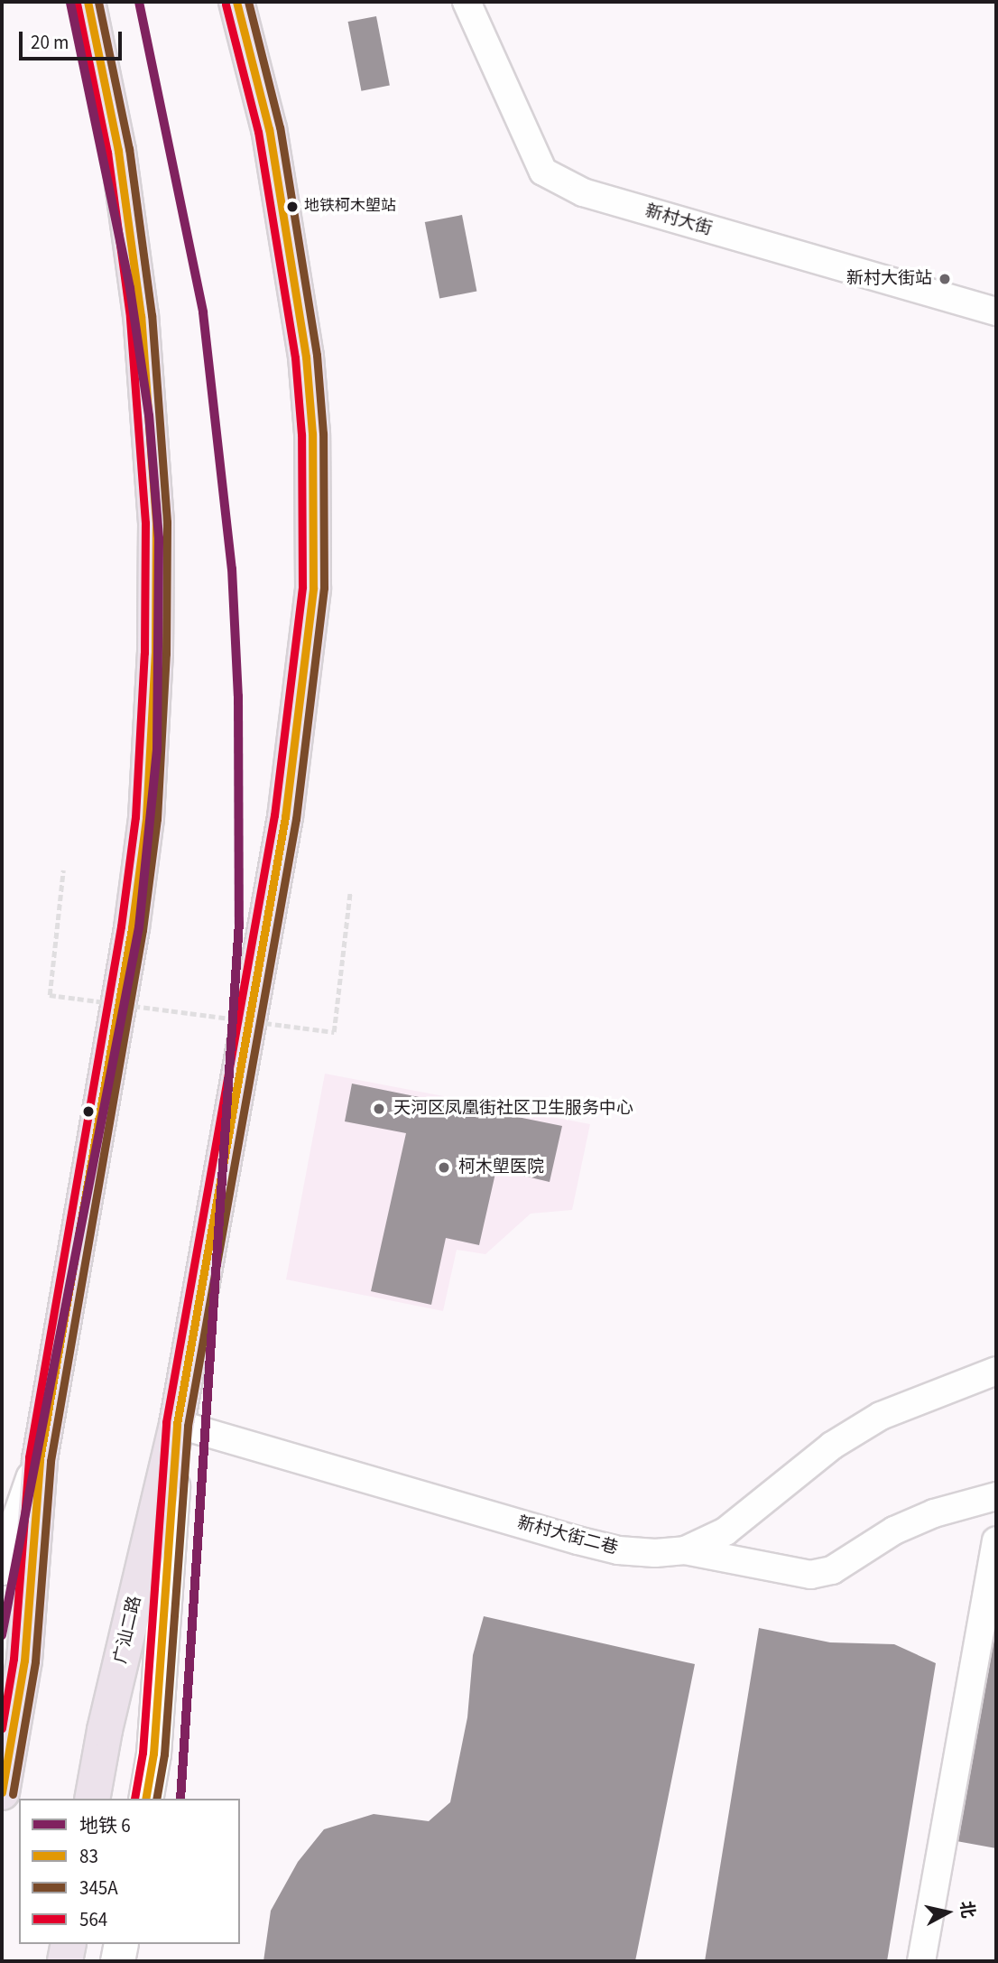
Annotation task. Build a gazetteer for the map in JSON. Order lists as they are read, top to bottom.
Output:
{
  "streets": {
    "highway": ["广汕二路"],
    "street": ["新村大街", "新村大街二巷"]
  },
  "crossings": [
    ["新村大街二巷", "广汕二路"]
  ],
  "places": [
    "地铁柯木塱站",
    "新村大街站",
    "天河区凤凰街社区卫生服务中心",
    "柯木塱医院"
  ],
  "lines": [
    "metro line 6",
    "transit line 83",
    "transit line 345A",
    "transit line 564"
  ],
  "legend": [
    "地铁 6",
    "83",
    "345A",
    "564"
  ],
  "scale_bar": "20 m",
  "north": "right"
}
